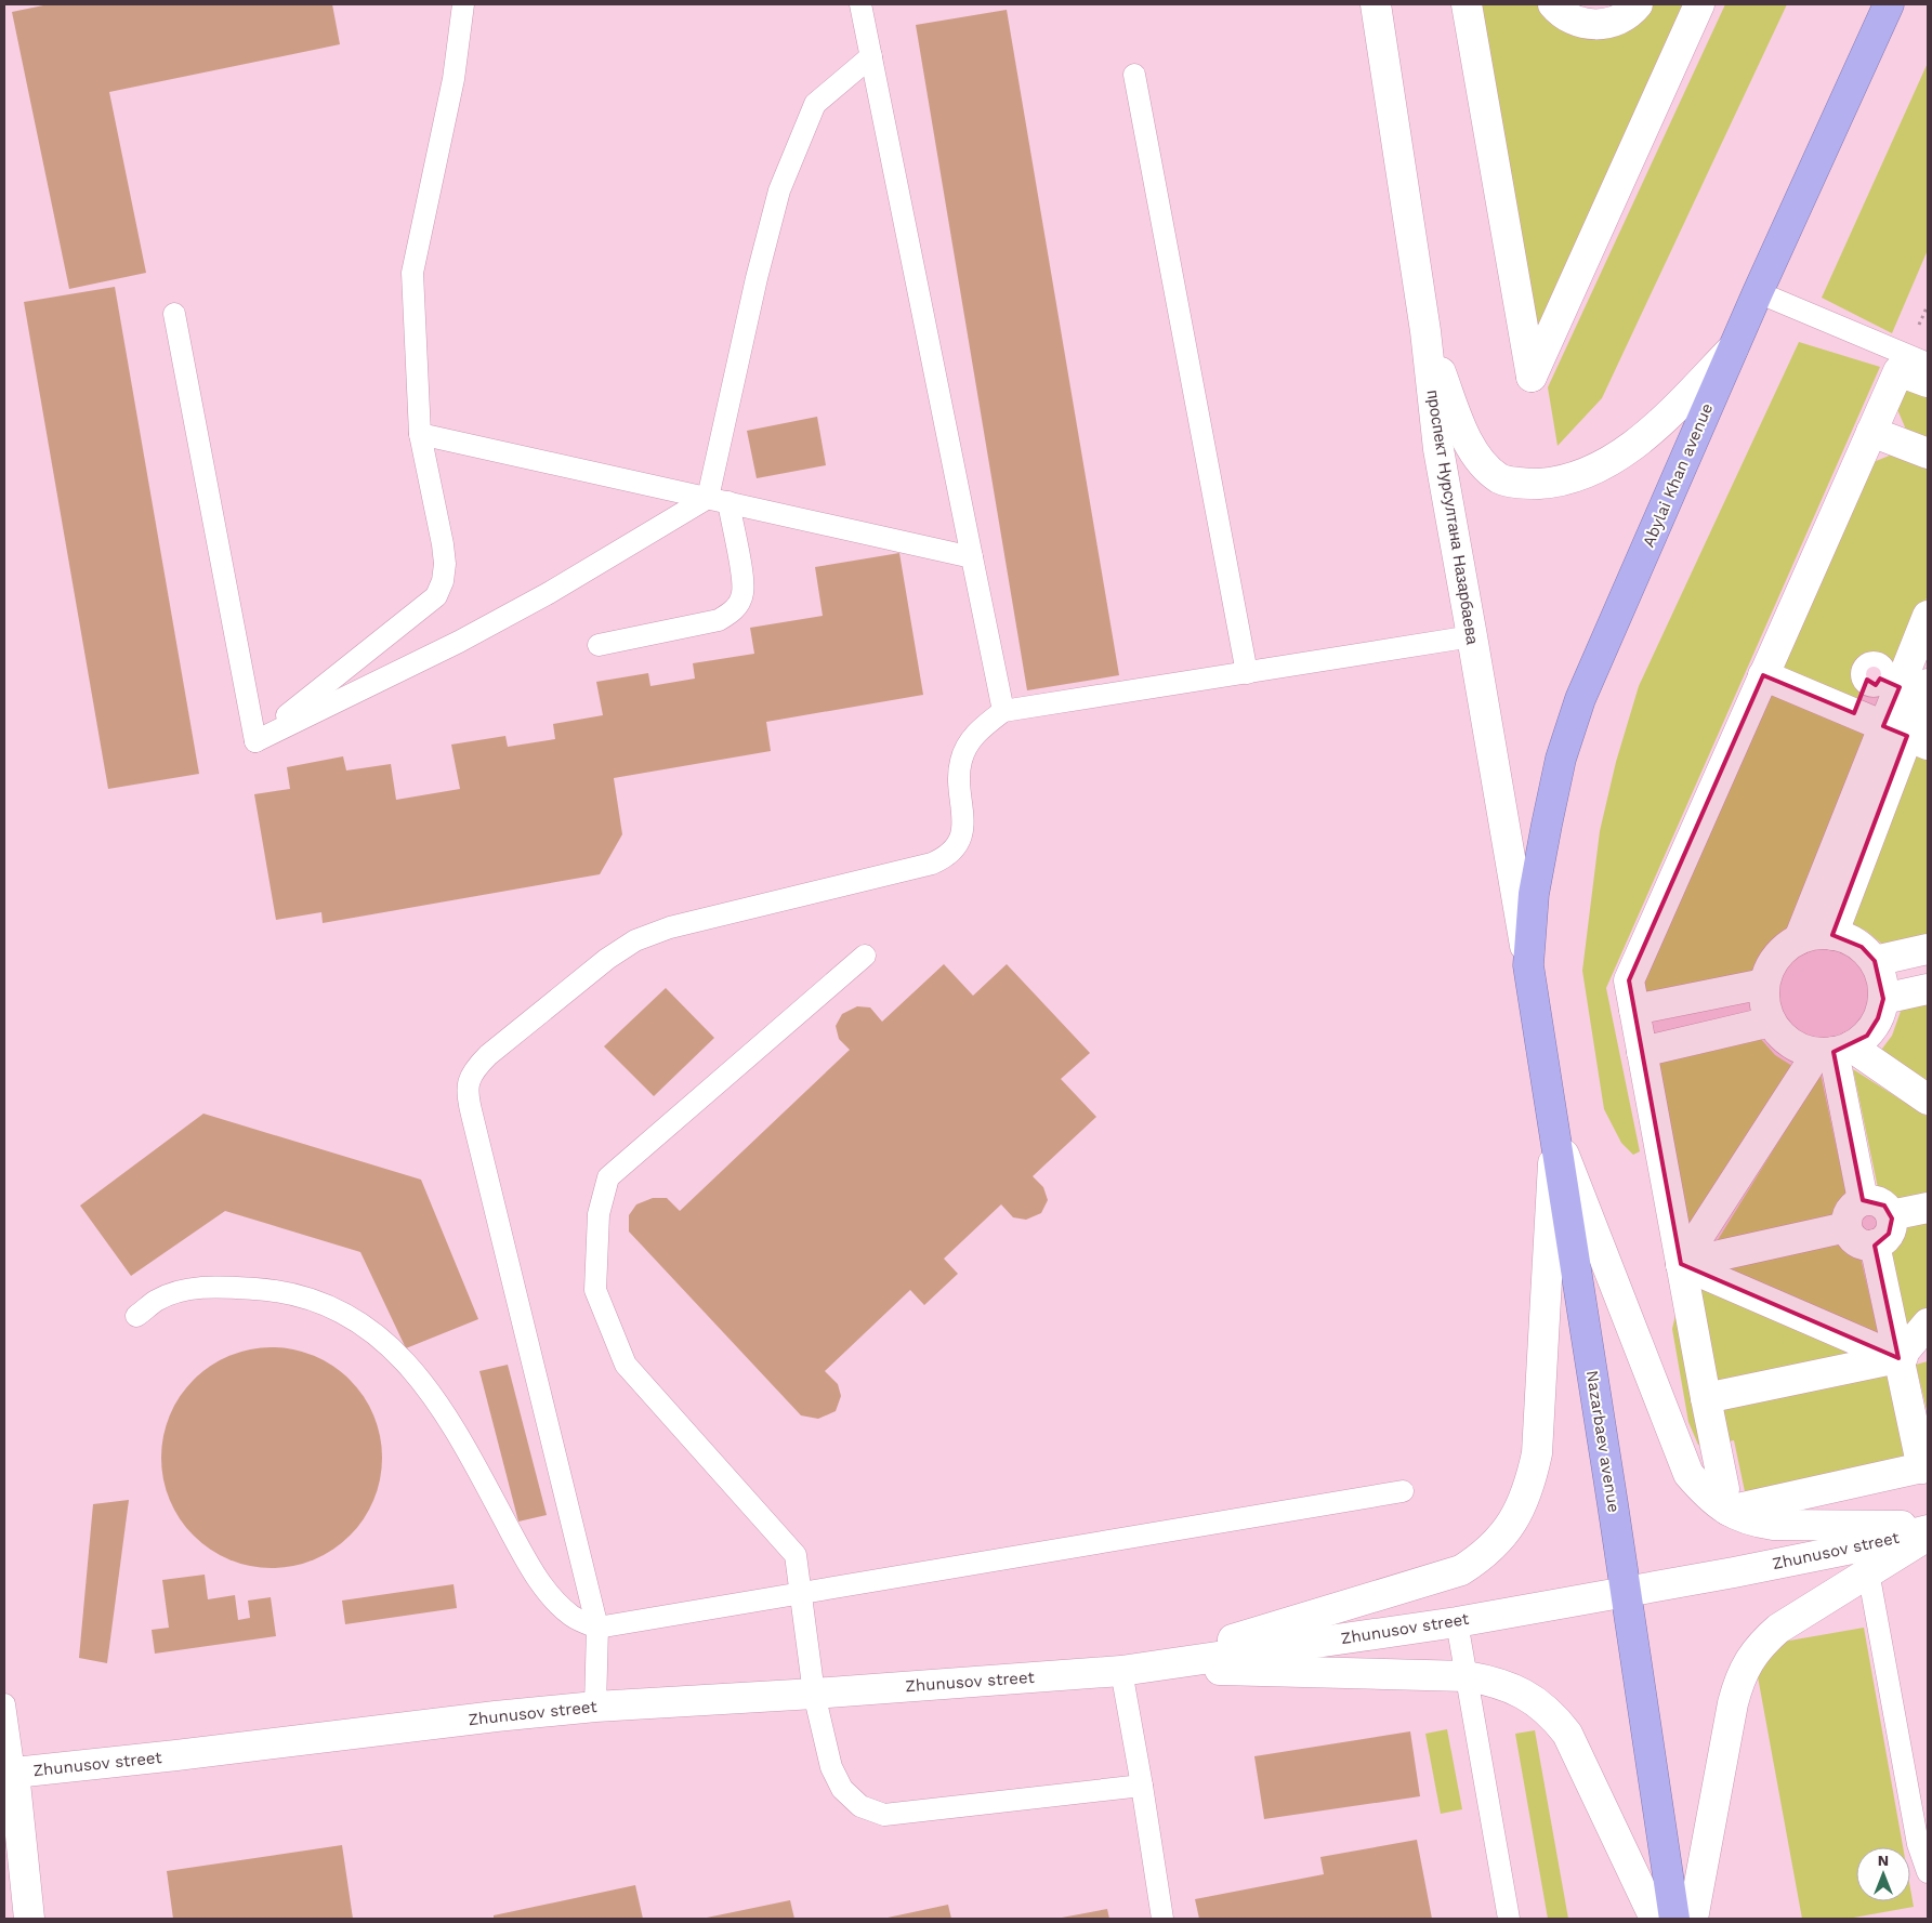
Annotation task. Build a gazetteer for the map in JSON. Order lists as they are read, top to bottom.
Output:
{
  "streets": {
    "highway": ["Abylai Khan avenue", "Nazarbaev avenue"],
    "street": ["проспект Нурсултана Назарбаева", "Zhunusov street"]
  },
  "crossings": [
    ["Abylai Khan avenue", "проспект Нурсултана Назарбаева"],
    ["Abylai Khan avenue", "Nazarbaev avenue"],
    ["проспект Нурсултана Назарбаева", "Nazarbaev avenue"],
    ["Nazarbaev avenue", "Zhunusov street"]
  ],
  "north": "top"
}
